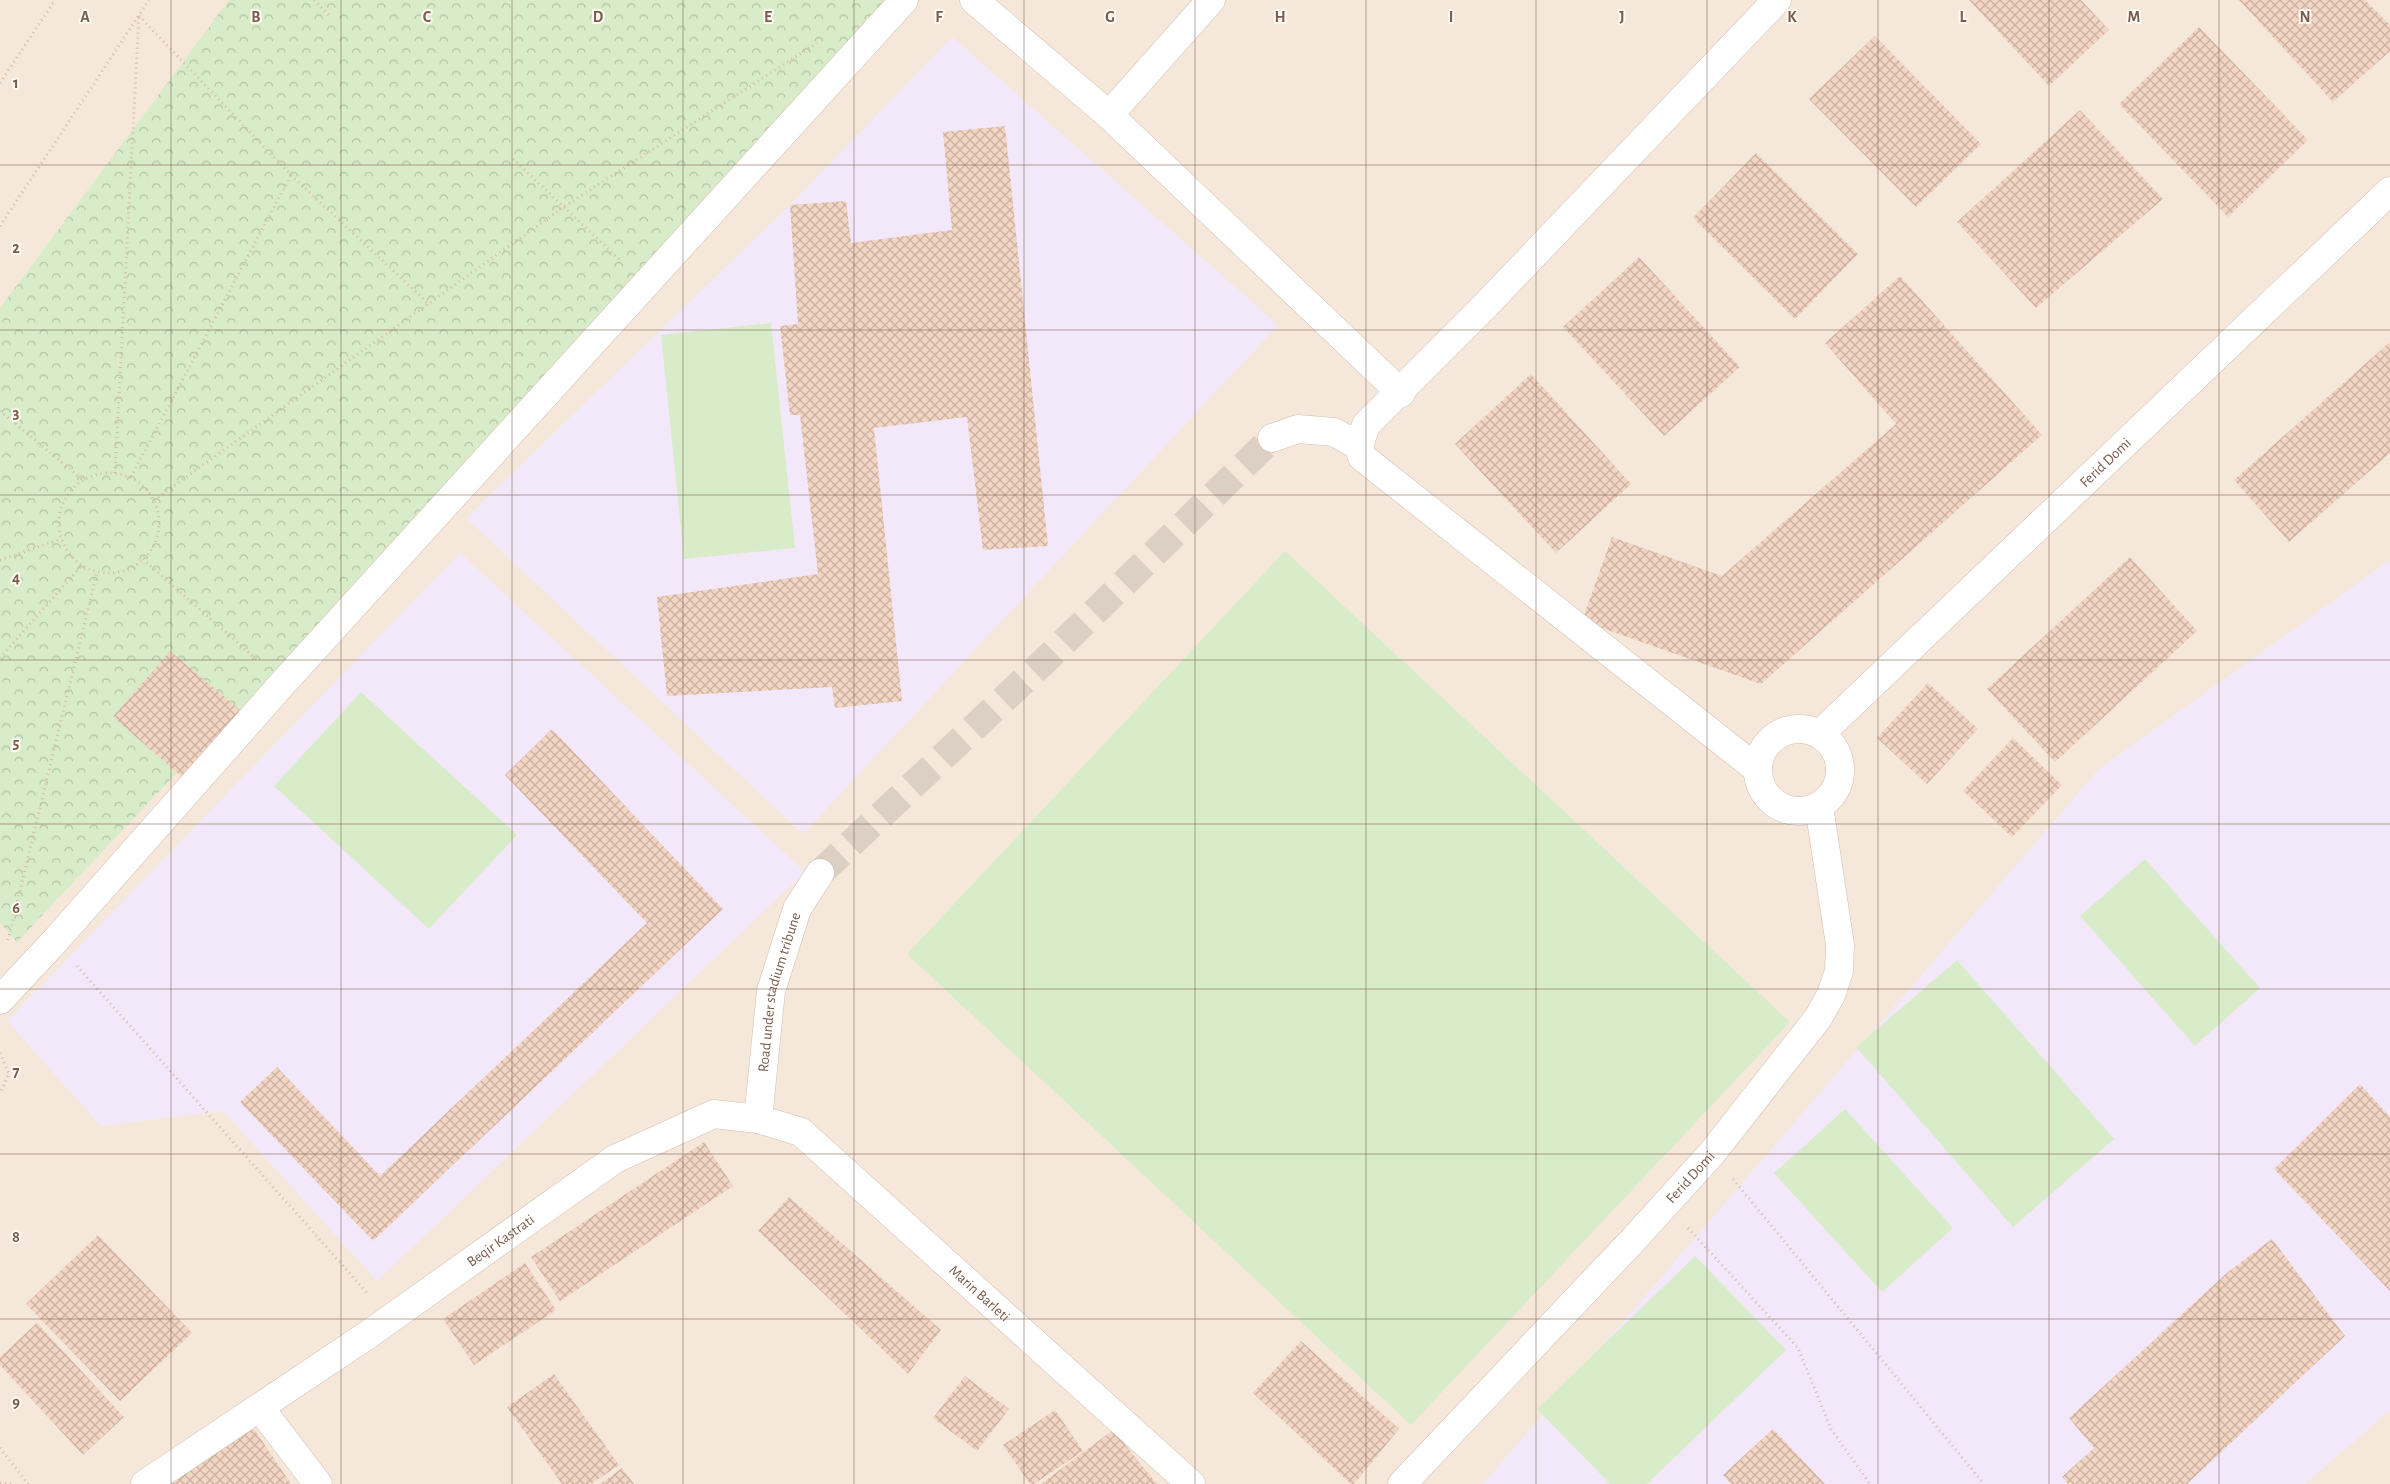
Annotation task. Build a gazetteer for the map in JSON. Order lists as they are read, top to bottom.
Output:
{
  "streets": {
    "street": [
      "Ferid Domi",
      "Road under stadium tribune",
      "Beqir Kastrati",
      "Marin Barleti"
    ]
  },
  "crossings": [
    ["Road under stadium tribune", "Beqir Kastrati"],
    ["Road under stadium tribune", "Marin Barleti"],
    ["Beqir Kastrati", "Marin Barleti"]
  ],
  "grid": {
    "columns": [
      "A",
      "B",
      "C",
      "D",
      "E",
      "F",
      "G",
      "H",
      "I",
      "J",
      "K",
      "L",
      "M",
      "N"
    ],
    "rows": [
      "1",
      "2",
      "3",
      "4",
      "5",
      "6",
      "7",
      "8",
      "9"
    ]
  }
}
